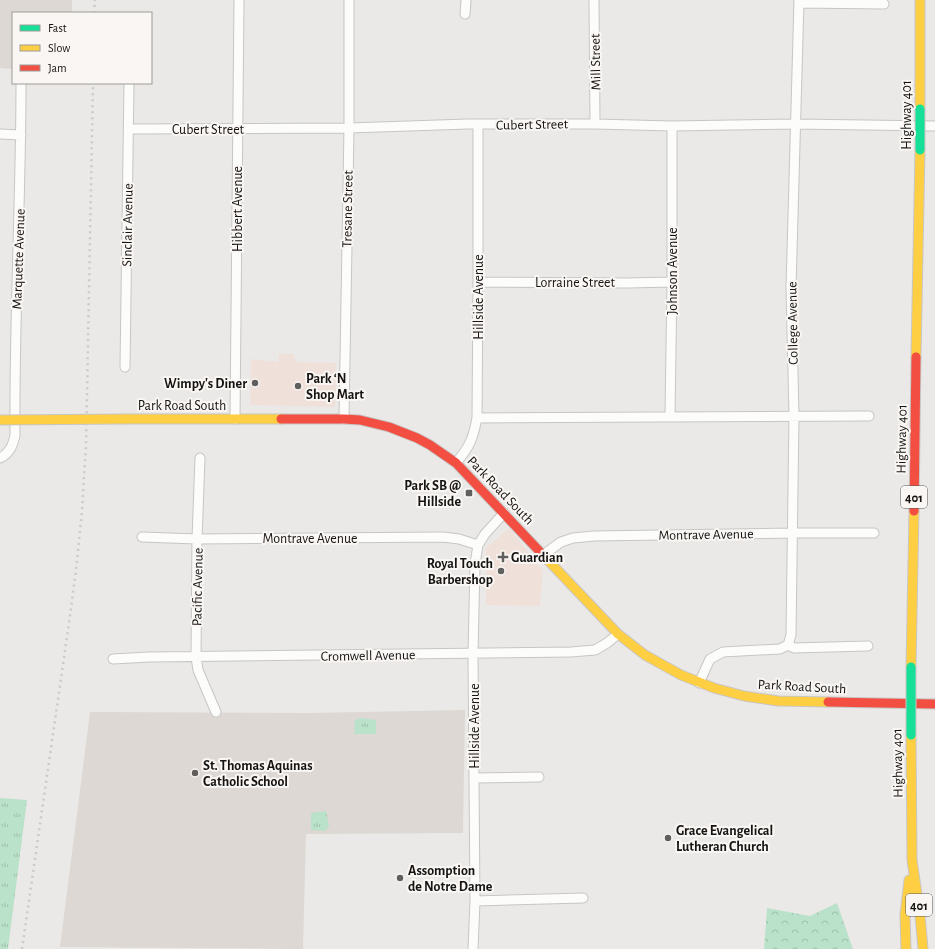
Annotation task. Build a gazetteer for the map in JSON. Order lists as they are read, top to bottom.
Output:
{
  "streets": {
    "main road": ["Highway 401", "Park Road South", "401"],
    "street": [
      "Mill Street",
      "Cubert Street",
      "Hibbert Avenue",
      "Tresane Street",
      "Sinclair Avenue",
      "Marquette Avenue",
      "Johnson Avenue",
      "Lorraine Street",
      "Hillside Avenue",
      "College Avenue",
      "Montrave Avenue",
      "Pacific Avenue",
      "Cromwell Avenue"
    ]
  },
  "crossings": [
    ["Mill Street", "Cubert Street"],
    ["Cubert Street", "Hibbert Avenue"],
    ["Cubert Street", "Tresane Street"],
    ["Cubert Street", "Sinclair Avenue"],
    ["Cubert Street", "Johnson Avenue"],
    ["Cubert Street", "Hillside Avenue"],
    ["Cubert Street", "College Avenue"],
    ["Hibbert Avenue", "Park Road South"],
    ["Tresane Street", "Park Road South"],
    ["Johnson Avenue", "Lorraine Street"],
    ["Lorraine Street", "Hillside Avenue"],
    ["Hillside Avenue", "Park Road South"],
    ["Hillside Avenue", "Montrave Avenue"],
    ["Hillside Avenue", "Cromwell Avenue"],
    ["College Avenue", "Montrave Avenue"],
    ["Park Road South", "Montrave Avenue"],
    ["Park Road South", "Cromwell Avenue"],
    ["Montrave Avenue", "Pacific Avenue"],
    ["Pacific Avenue", "Cromwell Avenue"]
  ],
  "places": {
    "other": [
      "Wimpy's Diner",
      "Park ‘N Shop Mart",
      "Royal Touch Barbershop",
      "St. Thomas Aquinas Catholic School",
      "Grace Evangelical Lutheran Church",
      "Assomption de Notre Dame"
    ],
    "transit": ["Park SB @ Hillside"],
    "health": ["Guardian"]
  },
  "legend": ["Fast", "Slow", "Jam"]
}
